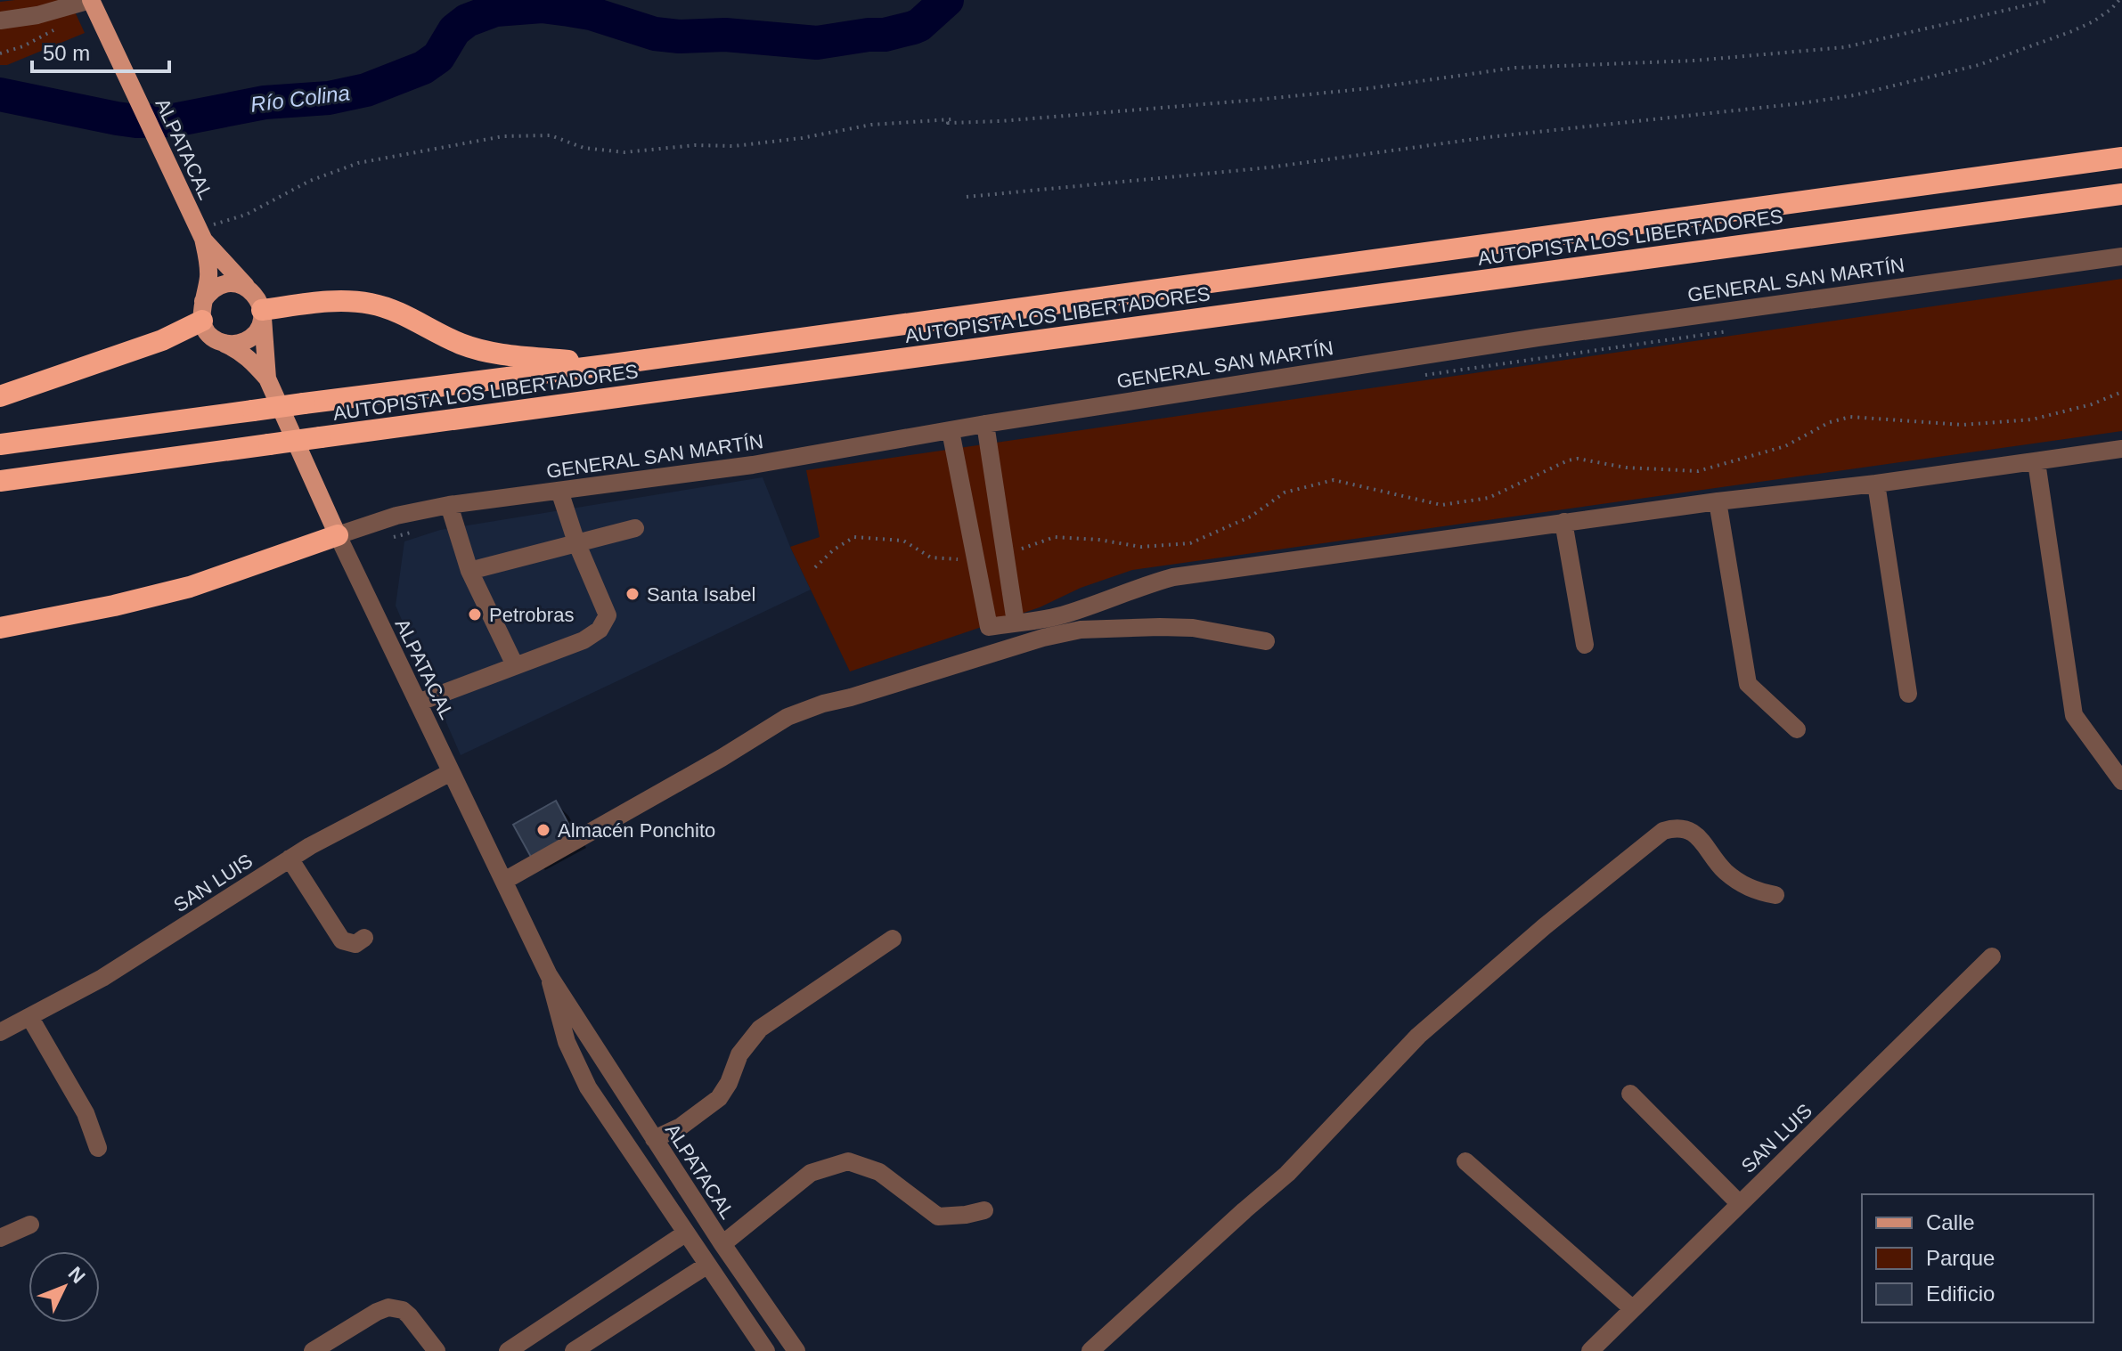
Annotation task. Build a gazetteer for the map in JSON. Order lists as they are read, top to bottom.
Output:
{
  "streets": {
    "highway": ["AUTOPISTA LOS LIBERTADORES"],
    "main road": ["ALPATACAL"],
    "street": ["GENERAL SAN MARTÍN", "SAN LUIS"]
  },
  "crossings": [
    ["ALPATACAL", "GENERAL SAN MARTÍN"],
    ["ALPATACAL", "SAN LUIS"]
  ],
  "water": ["Río Colina"],
  "places": ["Santa Isabel", "Petrobras", "Almacén Ponchito"],
  "legend": ["Calle", "Parque", "Edificio"],
  "scale_bar": "50 m",
  "north": "top right"
}
